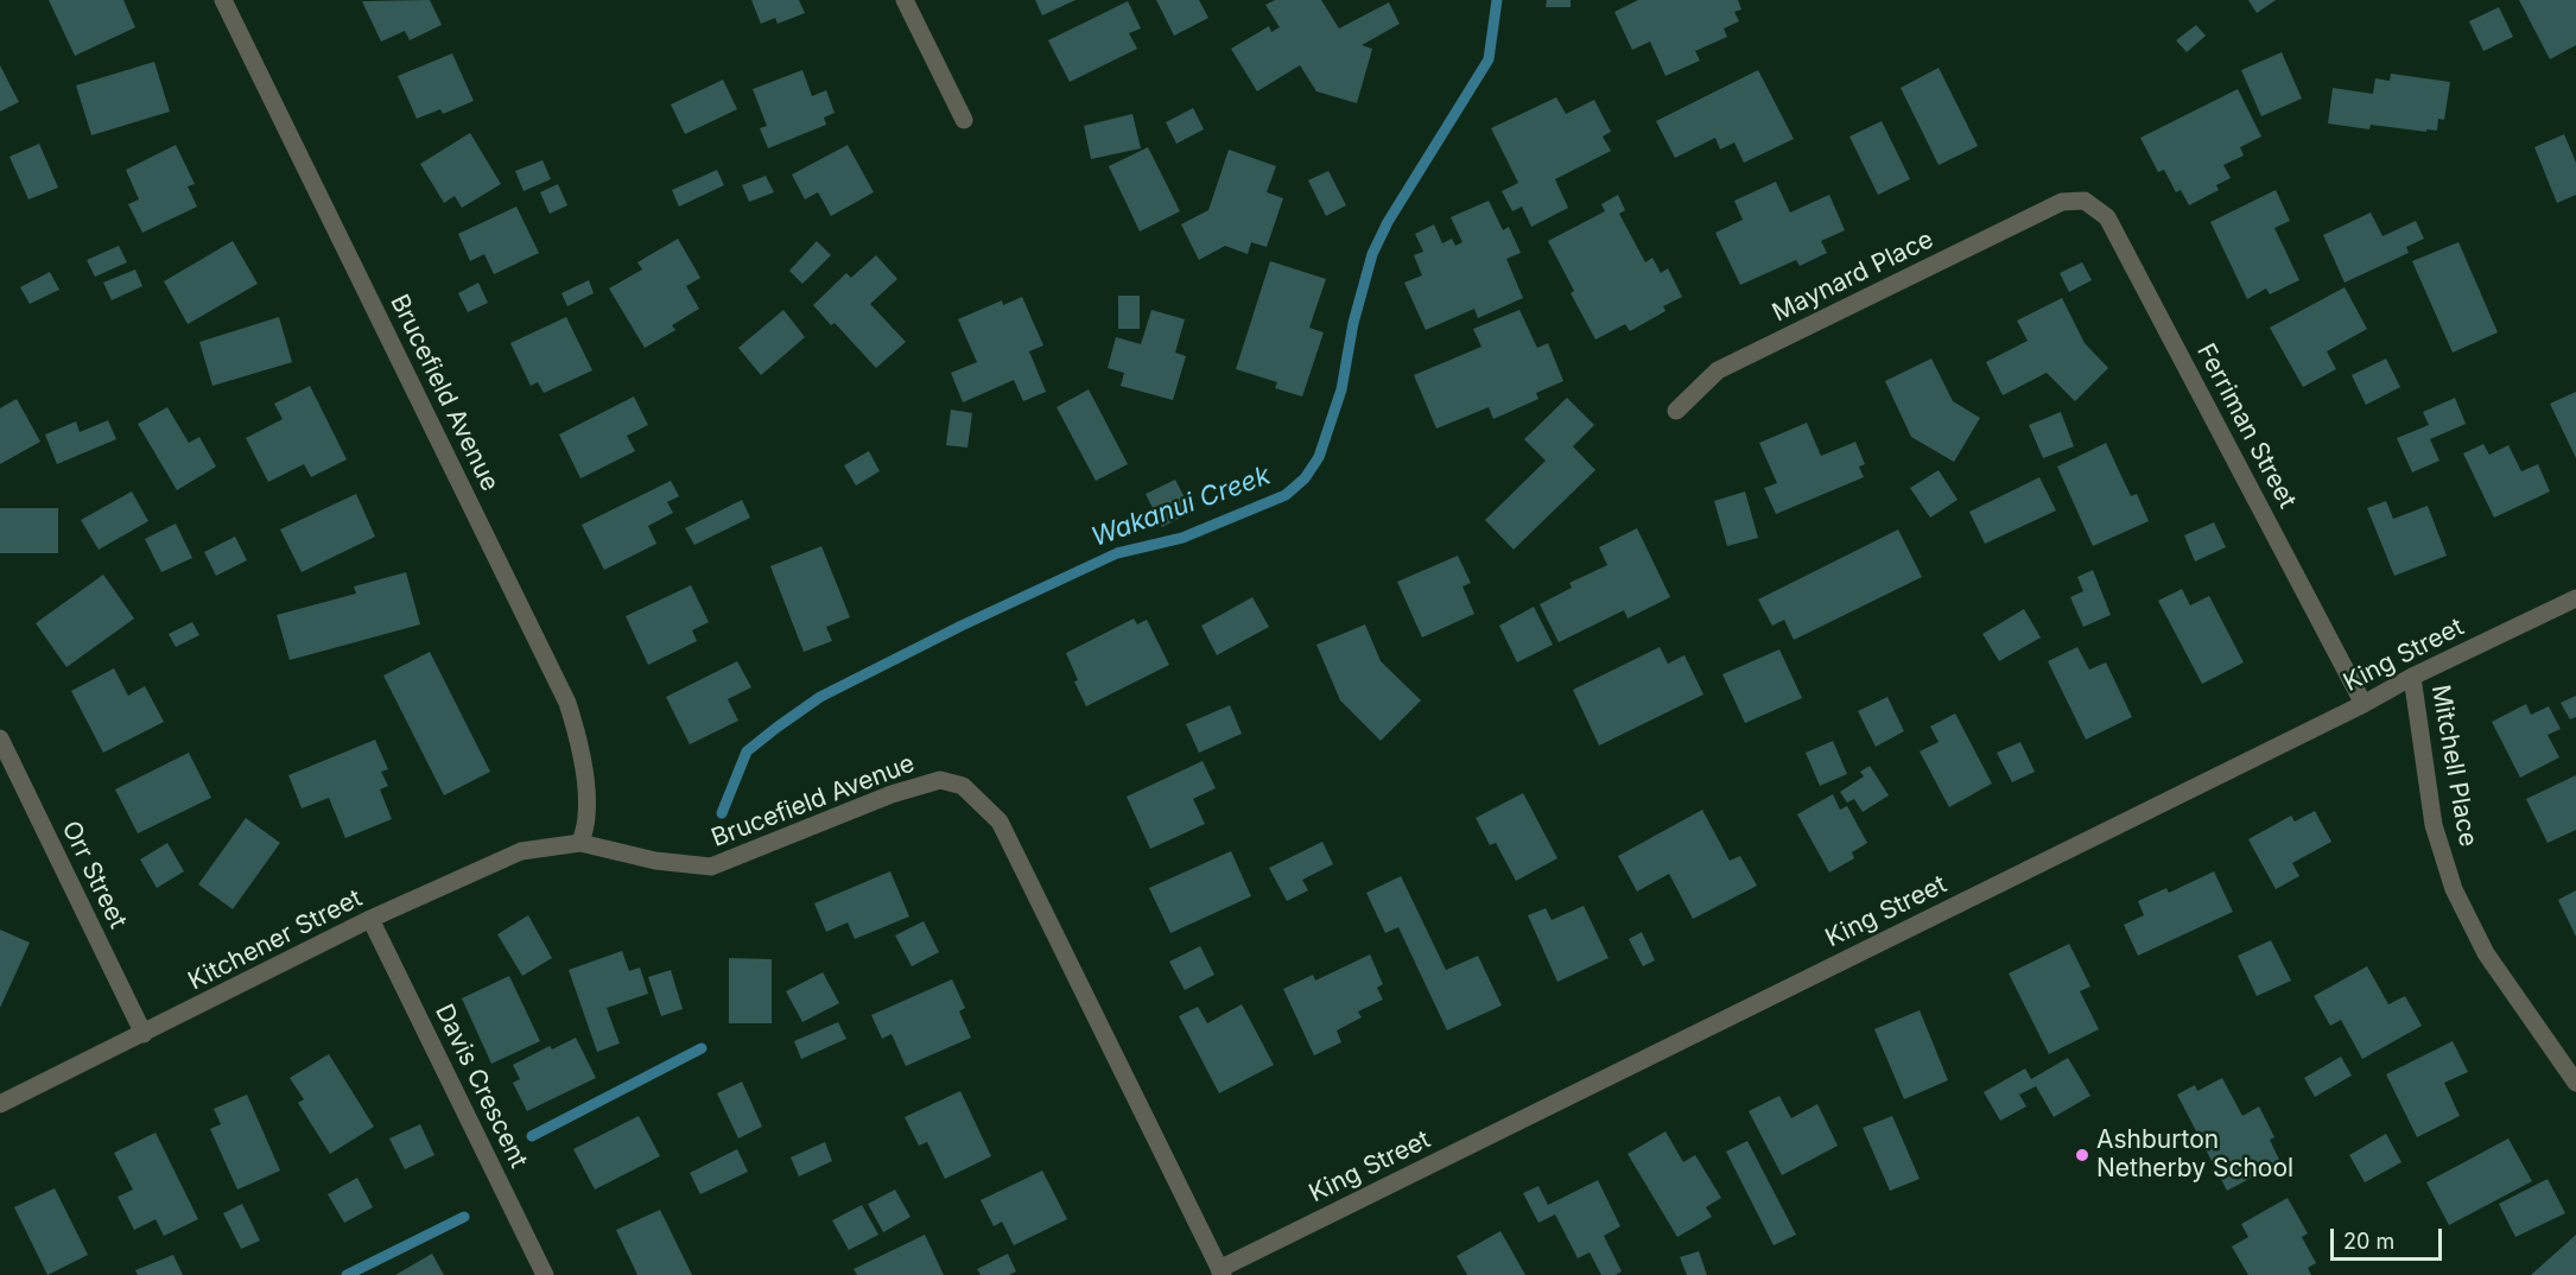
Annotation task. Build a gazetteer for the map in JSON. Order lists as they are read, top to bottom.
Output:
{
  "streets": {
    "street": [
      "Maynard Place",
      "Brucefield Avenue",
      "Ferriman Street",
      "King Street",
      "Mitchell Place",
      "Orr Street",
      "Kitchener Street",
      "Davis Crescent"
    ]
  },
  "crossings": [
    ["Maynard Place", "Ferriman Street"],
    ["Brucefield Avenue", "King Street"],
    ["Brucefield Avenue", "Kitchener Street"],
    ["Ferriman Street", "King Street"],
    ["King Street", "Mitchell Place"],
    ["Orr Street", "Kitchener Street"],
    ["Kitchener Street", "Davis Crescent"]
  ],
  "water": ["Wakanui Creek"],
  "places": ["Ashburton Netherby School"],
  "scale_bar": "20 m"
}
